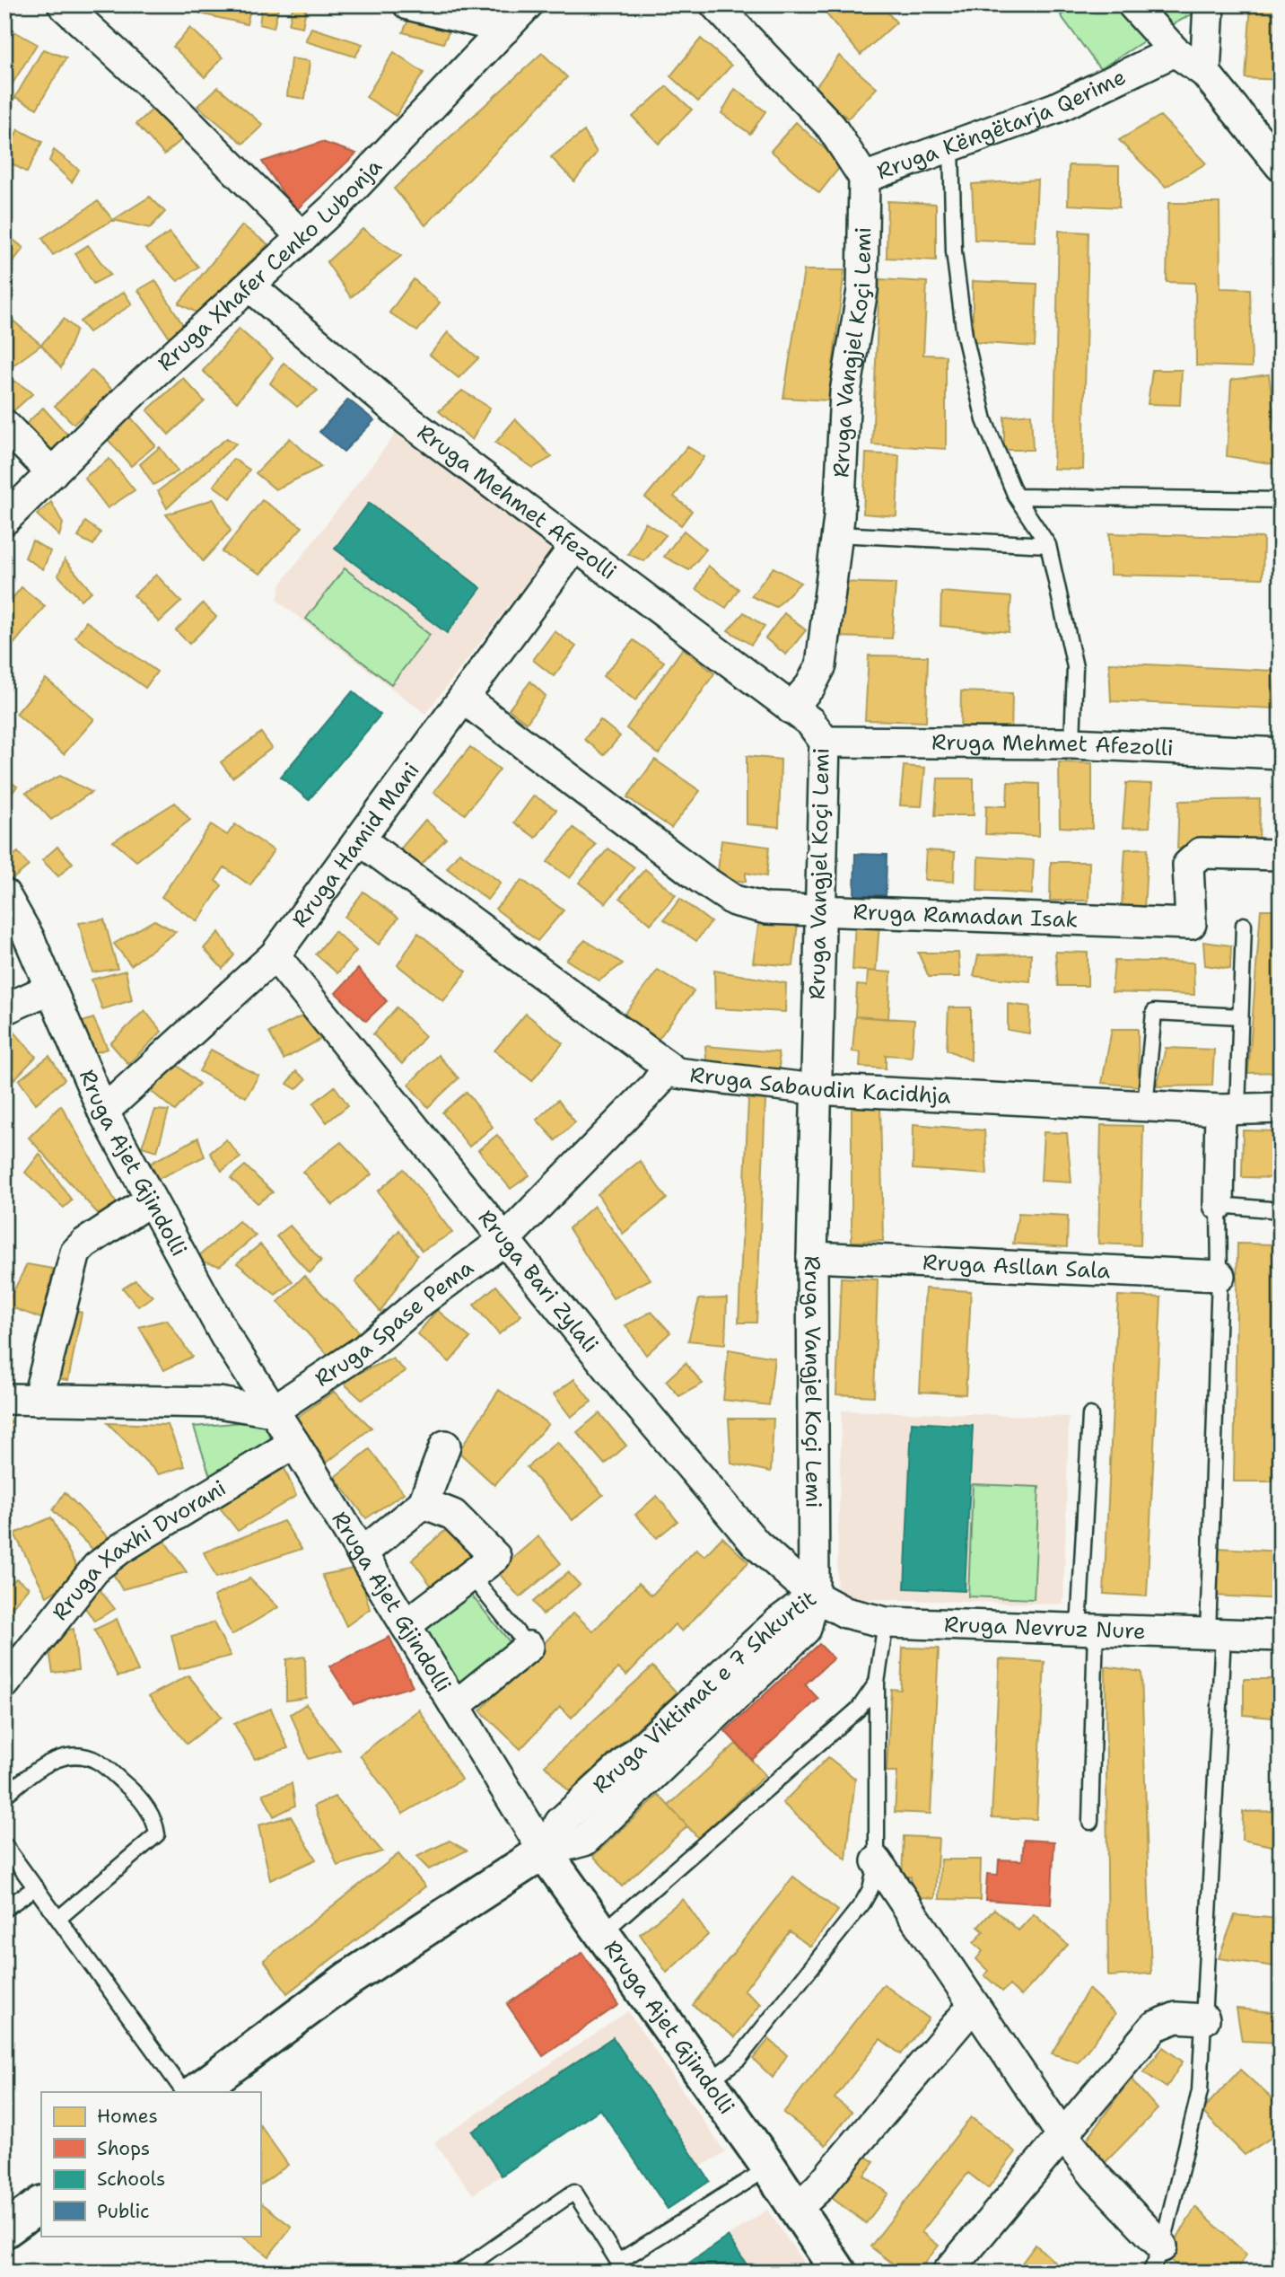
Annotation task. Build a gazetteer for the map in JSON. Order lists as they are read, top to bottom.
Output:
{
  "streets": {
    "street": [
      "Rruga Këngëtarja Qerime",
      "Rruga Xhafer Cenko Lubonja",
      "Rruga Vangjel Koçi Lemi",
      "Rruga Mehmet Afezolli",
      "Rruga Hamid Mani",
      "Rruga Ramadan Isak",
      "Rruga Sabaudin Kacidhja",
      "Rruga Ajet Gjindolli",
      "Rruga Asllan Sala",
      "Rruga Bari Zylali",
      "Rruga Spase Pema",
      "Rruga Xaxhi Dvorani",
      "Rruga Nevruz Nure",
      "Rruga Viktimat e 7 Shkurtit"
    ]
  },
  "crossings": [
    ["Rruga Këngëtarja Qerime", "Rruga Vangjel Koçi Lemi"],
    ["Rruga Xhafer Cenko Lubonja", "Rruga Mehmet Afezolli"],
    ["Rruga Vangjel Koçi Lemi", "Rruga Mehmet Afezolli"],
    ["Rruga Vangjel Koçi Lemi", "Rruga Ramadan Isak"],
    ["Rruga Vangjel Koçi Lemi", "Rruga Sabaudin Kacidhja"],
    ["Rruga Vangjel Koçi Lemi", "Rruga Asllan Sala"],
    ["Rruga Vangjel Koçi Lemi", "Rruga Bari Zylali"],
    ["Rruga Vangjel Koçi Lemi", "Rruga Nevruz Nure"],
    ["Rruga Vangjel Koçi Lemi", "Rruga Viktimat e 7 Shkurtit"],
    ["Rruga Mehmet Afezolli", "Rruga Hamid Mani"],
    ["Rruga Hamid Mani", "Rruga Ramadan Isak"],
    ["Rruga Hamid Mani", "Rruga Sabaudin Kacidhja"],
    ["Rruga Hamid Mani", "Rruga Ajet Gjindolli"],
    ["Rruga Hamid Mani", "Rruga Bari Zylali"],
    ["Rruga Sabaudin Kacidhja", "Rruga Spase Pema"],
    ["Rruga Ajet Gjindolli", "Rruga Spase Pema"],
    ["Rruga Ajet Gjindolli", "Rruga Xaxhi Dvorani"],
    ["Rruga Ajet Gjindolli", "Rruga Viktimat e 7 Shkurtit"],
    ["Rruga Bari Zylali", "Rruga Spase Pema"],
    ["Rruga Bari Zylali", "Rruga Nevruz Nure"],
    ["Rruga Bari Zylali", "Rruga Viktimat e 7 Shkurtit"],
    ["Rruga Nevruz Nure", "Rruga Viktimat e 7 Shkurtit"]
  ],
  "legend": [
    "Homes",
    "Shops",
    "Schools",
    "Public"
  ]
}
